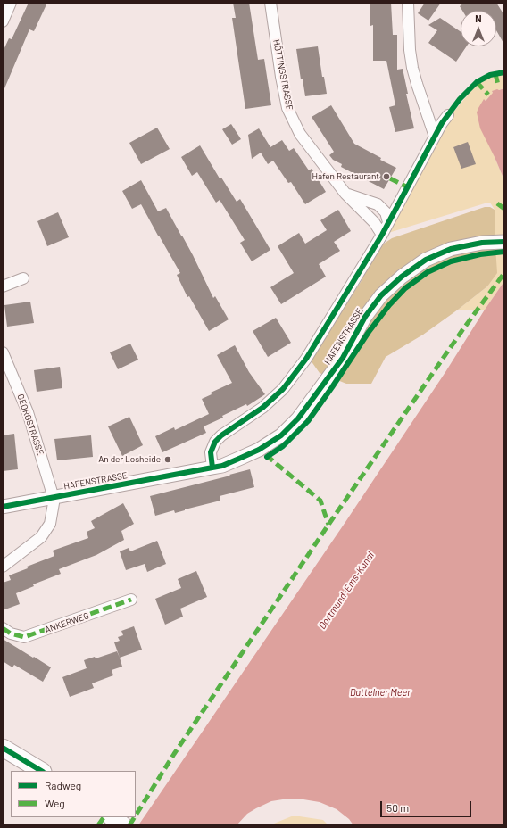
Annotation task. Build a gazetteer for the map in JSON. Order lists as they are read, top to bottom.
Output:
{
  "streets": {
    "street": [
      "HÖTTINGSTRASSE",
      "HAFENSTRASSE",
      "GEORGSTRASSE",
      "ANKERWEG"
    ]
  },
  "crossings": [
    ["HAFENSTRASSE", "GEORGSTRASSE"]
  ],
  "water": ["Dortmund-Ems-Kanal", "Dattelner Meer"],
  "places": ["Hafen Restaurant", "An der Losheide"],
  "legend": ["Radweg", "Weg"],
  "scale_bar": "50 m",
  "north": "top"
}
